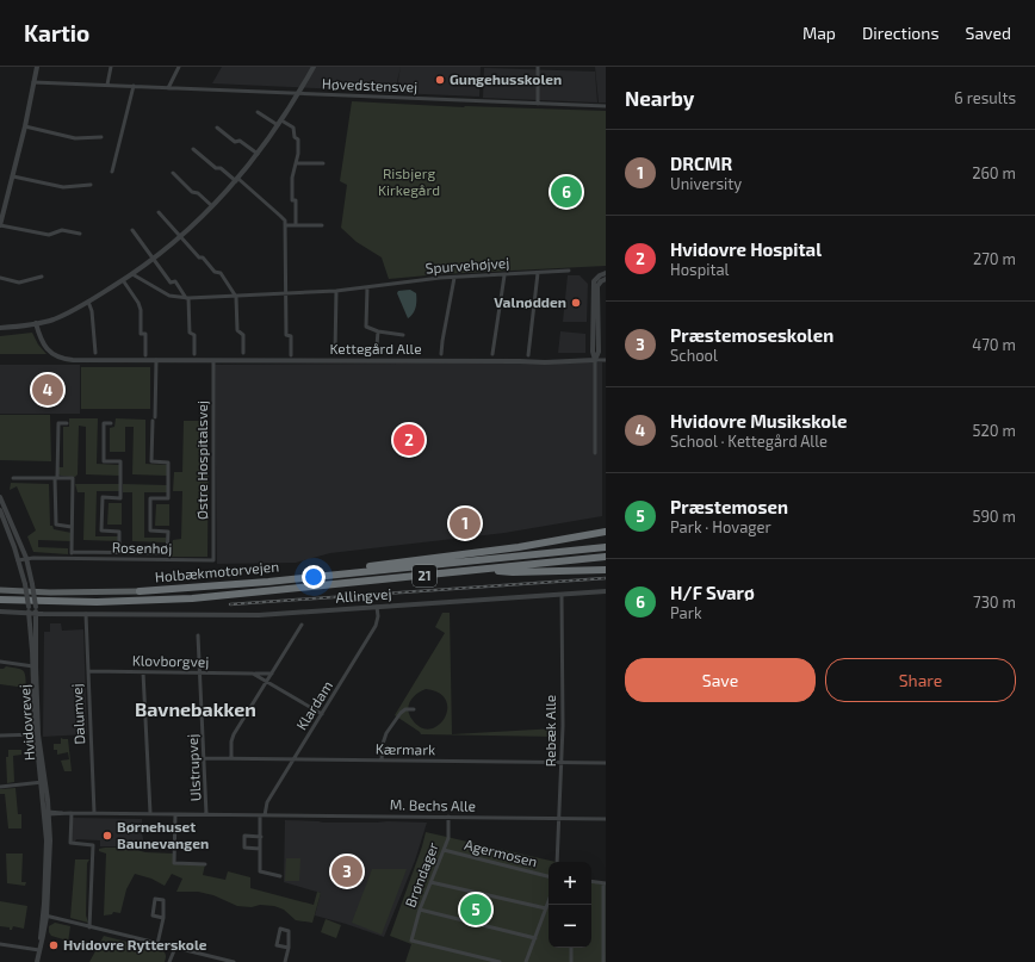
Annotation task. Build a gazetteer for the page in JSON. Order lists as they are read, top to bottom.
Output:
{
  "streets": {
    "highway": ["Holbækmotorvejen", "21"],
    "street": [
      "Høvedstensvej",
      "Spurvehøjvej",
      "Kettegård Alle",
      "Østre Hospitalsvej",
      "Rosenhøj",
      "Allingvej",
      "Klovborgvej",
      "Klardam",
      "Dalumvej",
      "Hvidovrevej",
      "Rebæk Alle",
      "Kærmark",
      "Ulstrupvej",
      "M. Bechs Alle",
      "Agermosen",
      "Brøndager"
    ]
  },
  "crossings": [
    ["Kettegård Alle", "Østre Hospitalsvej"],
    ["Østre Hospitalsvej", "Rosenhøj"],
    ["Rosenhøj", "Hvidovrevej"],
    ["Allingvej", "Klardam"],
    ["Allingvej", "Dalumvej"],
    ["Allingvej", "Hvidovrevej"],
    ["Allingvej", "Rebæk Alle"],
    ["Klovborgvej", "Klardam"],
    ["Klovborgvej", "Dalumvej"],
    ["Klovborgvej", "Ulstrupvej"],
    ["Klardam", "Kærmark"],
    ["Klardam", "M. Bechs Alle"],
    ["Dalumvej", "M. Bechs Alle"],
    ["Hvidovrevej", "M. Bechs Alle"],
    ["Rebæk Alle", "Kærmark"],
    ["Rebæk Alle", "M. Bechs Alle"],
    ["Kærmark", "Ulstrupvej"],
    ["Ulstrupvej", "M. Bechs Alle"],
    ["M. Bechs Alle", "Brøndager"],
    ["Agermosen", "Brøndager"]
  ],
  "districts": ["Bavnebakken"],
  "parks": ["Risbjerg Kirkegård"],
  "places": [
    "Gungehusskolen",
    "Valnødden",
    "Børnehuset Baunevangen",
    "Hvidovre Rytterskole"
  ],
  "page": {
    "header": "Kartio",
    "nav": ["Map", "Directions", "Saved"],
    "heading": ["Nearby", "6 results"],
    "list": [
      {
        "mark": "1",
        "name": "DRCMR",
        "note": "University",
        "value": "260 m"
      },
      {
        "mark": "2",
        "name": "Hvidovre Hospital",
        "note": "Hospital",
        "value": "270 m"
      },
      {
        "mark": "3",
        "name": "Præstemoseskolen",
        "note": "School",
        "value": "470 m"
      },
      {
        "mark": "4",
        "name": "Hvidovre Musikskole",
        "note": "School · Kettegård Alle",
        "value": "520 m"
      },
      {
        "mark": "5",
        "name": "Præstemosen",
        "note": "Park · Hovager",
        "value": "590 m"
      },
      {
        "mark": "6",
        "name": "H/F Svarø",
        "note": "Park",
        "value": "730 m"
      }
    ],
    "pins": [
      "6",
      "4",
      "2",
      "1",
      "3",
      "5"
    ],
    "buttons": ["Save", "Share"],
    "map_buttons": ["+", "−"]
  }
}
